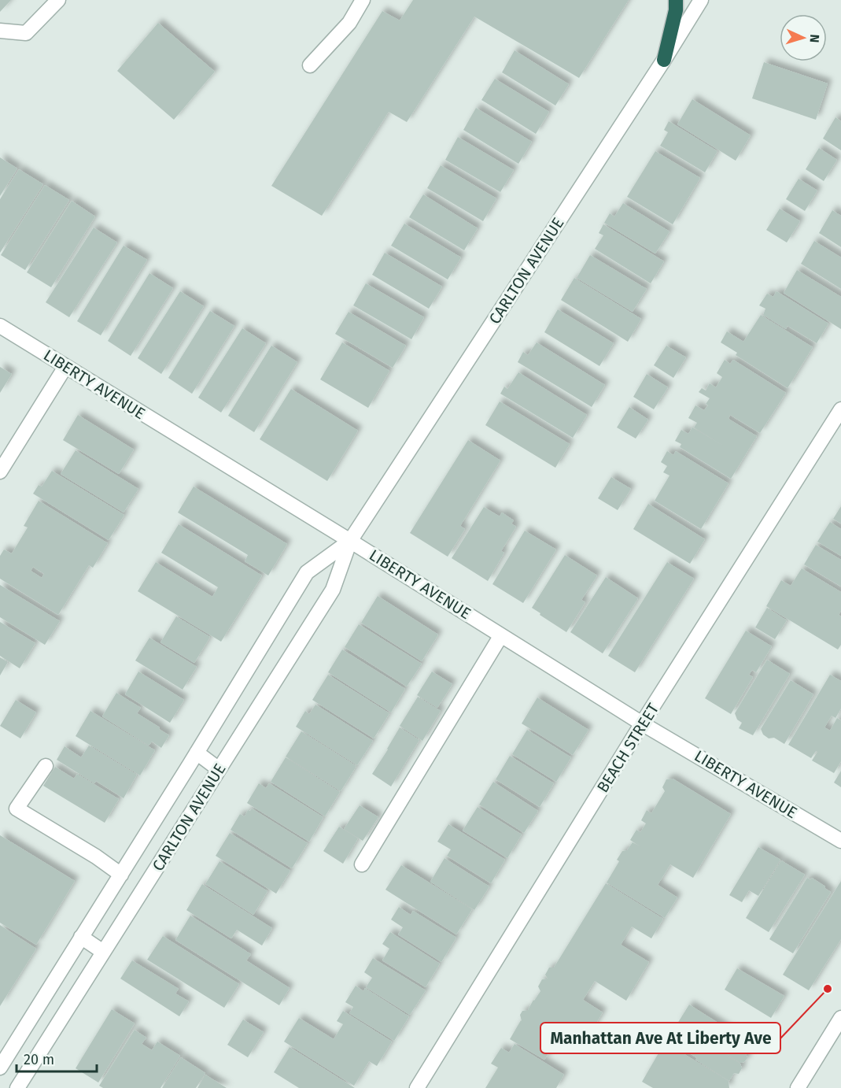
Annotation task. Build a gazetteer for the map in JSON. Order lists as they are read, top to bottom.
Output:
{
  "streets": {
    "street": ["CARLTON AVENUE", "LIBERTY AVENUE", "BEACH STREET"]
  },
  "crossings": [
    ["CARLTON AVENUE", "LIBERTY AVENUE"],
    ["LIBERTY AVENUE", "BEACH STREET"]
  ],
  "places": ["Manhattan Ave At Liberty Ave"],
  "scale_bar": "20 m",
  "north": "right"
}
